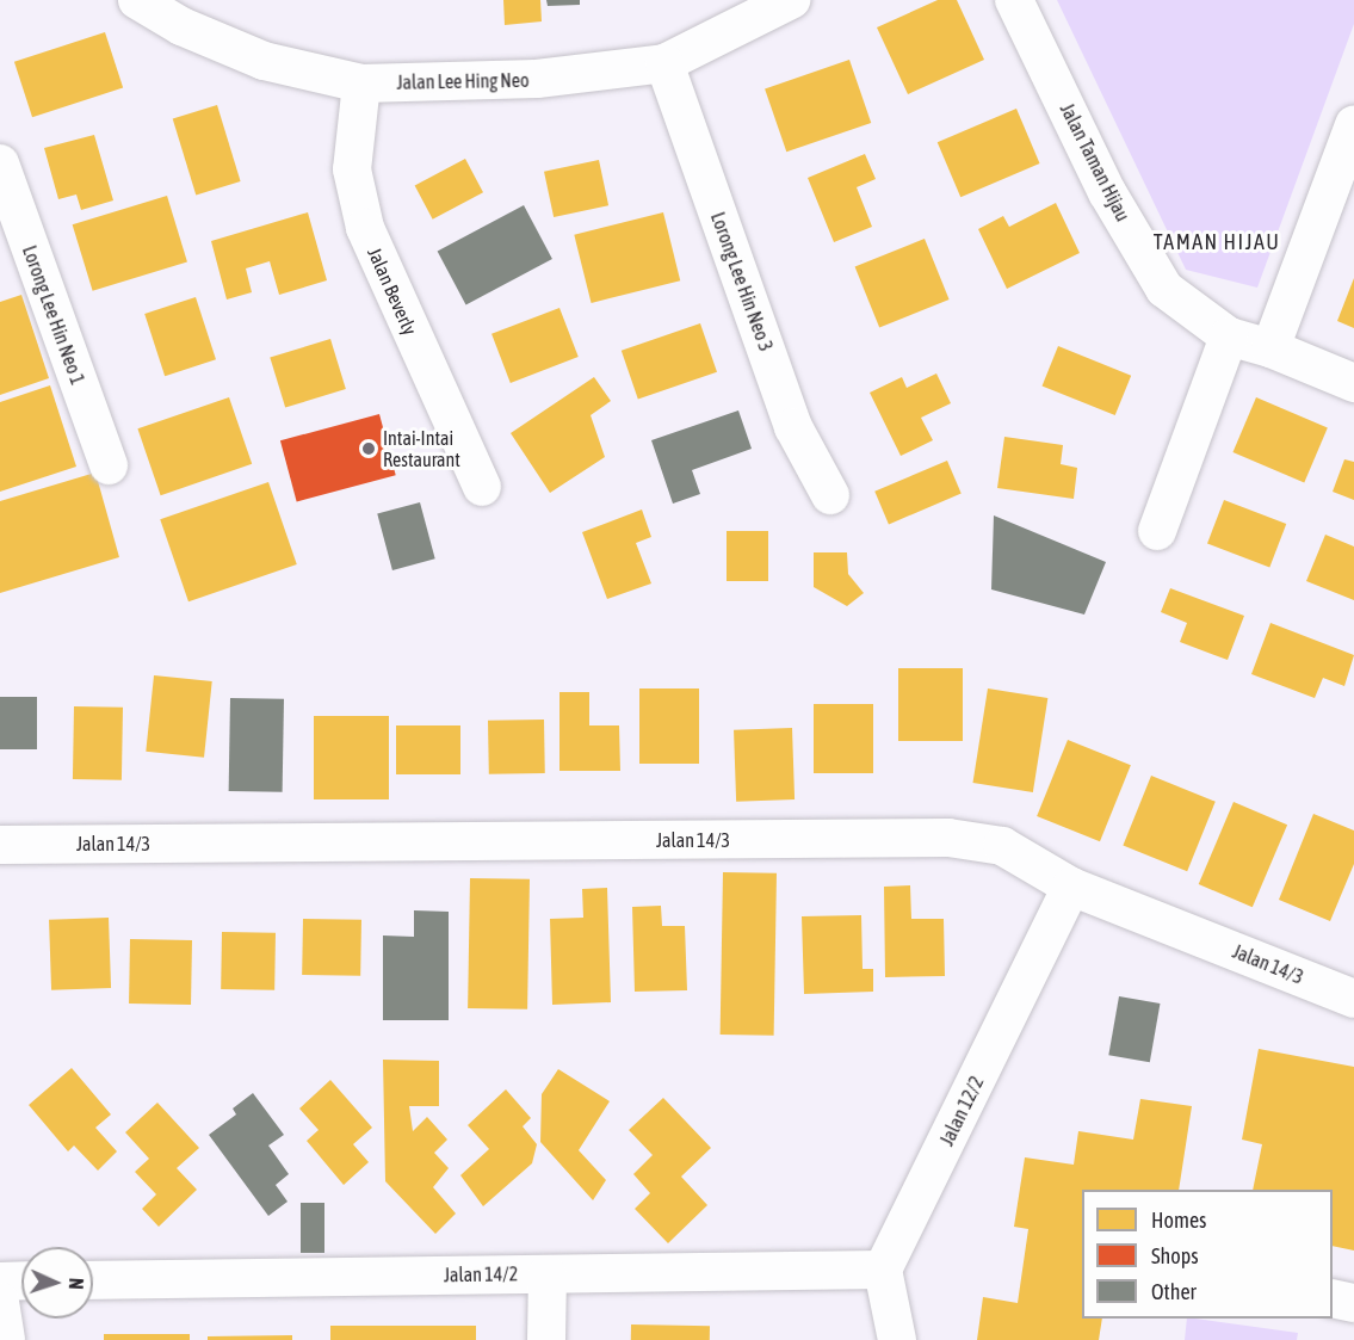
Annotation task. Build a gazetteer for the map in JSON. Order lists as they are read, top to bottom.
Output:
{
  "streets": {
    "street": [
      "Jalan Lee Hing Neo",
      "Jalan Taman Hijau",
      "Lorong Lee Hin Neo 3",
      "Jalan Beverly",
      "Lorong Lee Hin Neo 1",
      "Jalan 14/3",
      "Jalan 12/2",
      "Jalan 14/2"
    ]
  },
  "crossings": [
    ["Jalan Lee Hing Neo", "Lorong Lee Hin Neo 3"],
    ["Jalan Lee Hing Neo", "Jalan Beverly"],
    ["Jalan 14/3", "Jalan 12/2"],
    ["Jalan 12/2", "Jalan 14/2"]
  ],
  "districts": ["TAMAN HIJAU"],
  "places": ["Intai-Intai Restaurant"],
  "legend": ["Homes", "Shops", "Other"],
  "north": "right"
}
